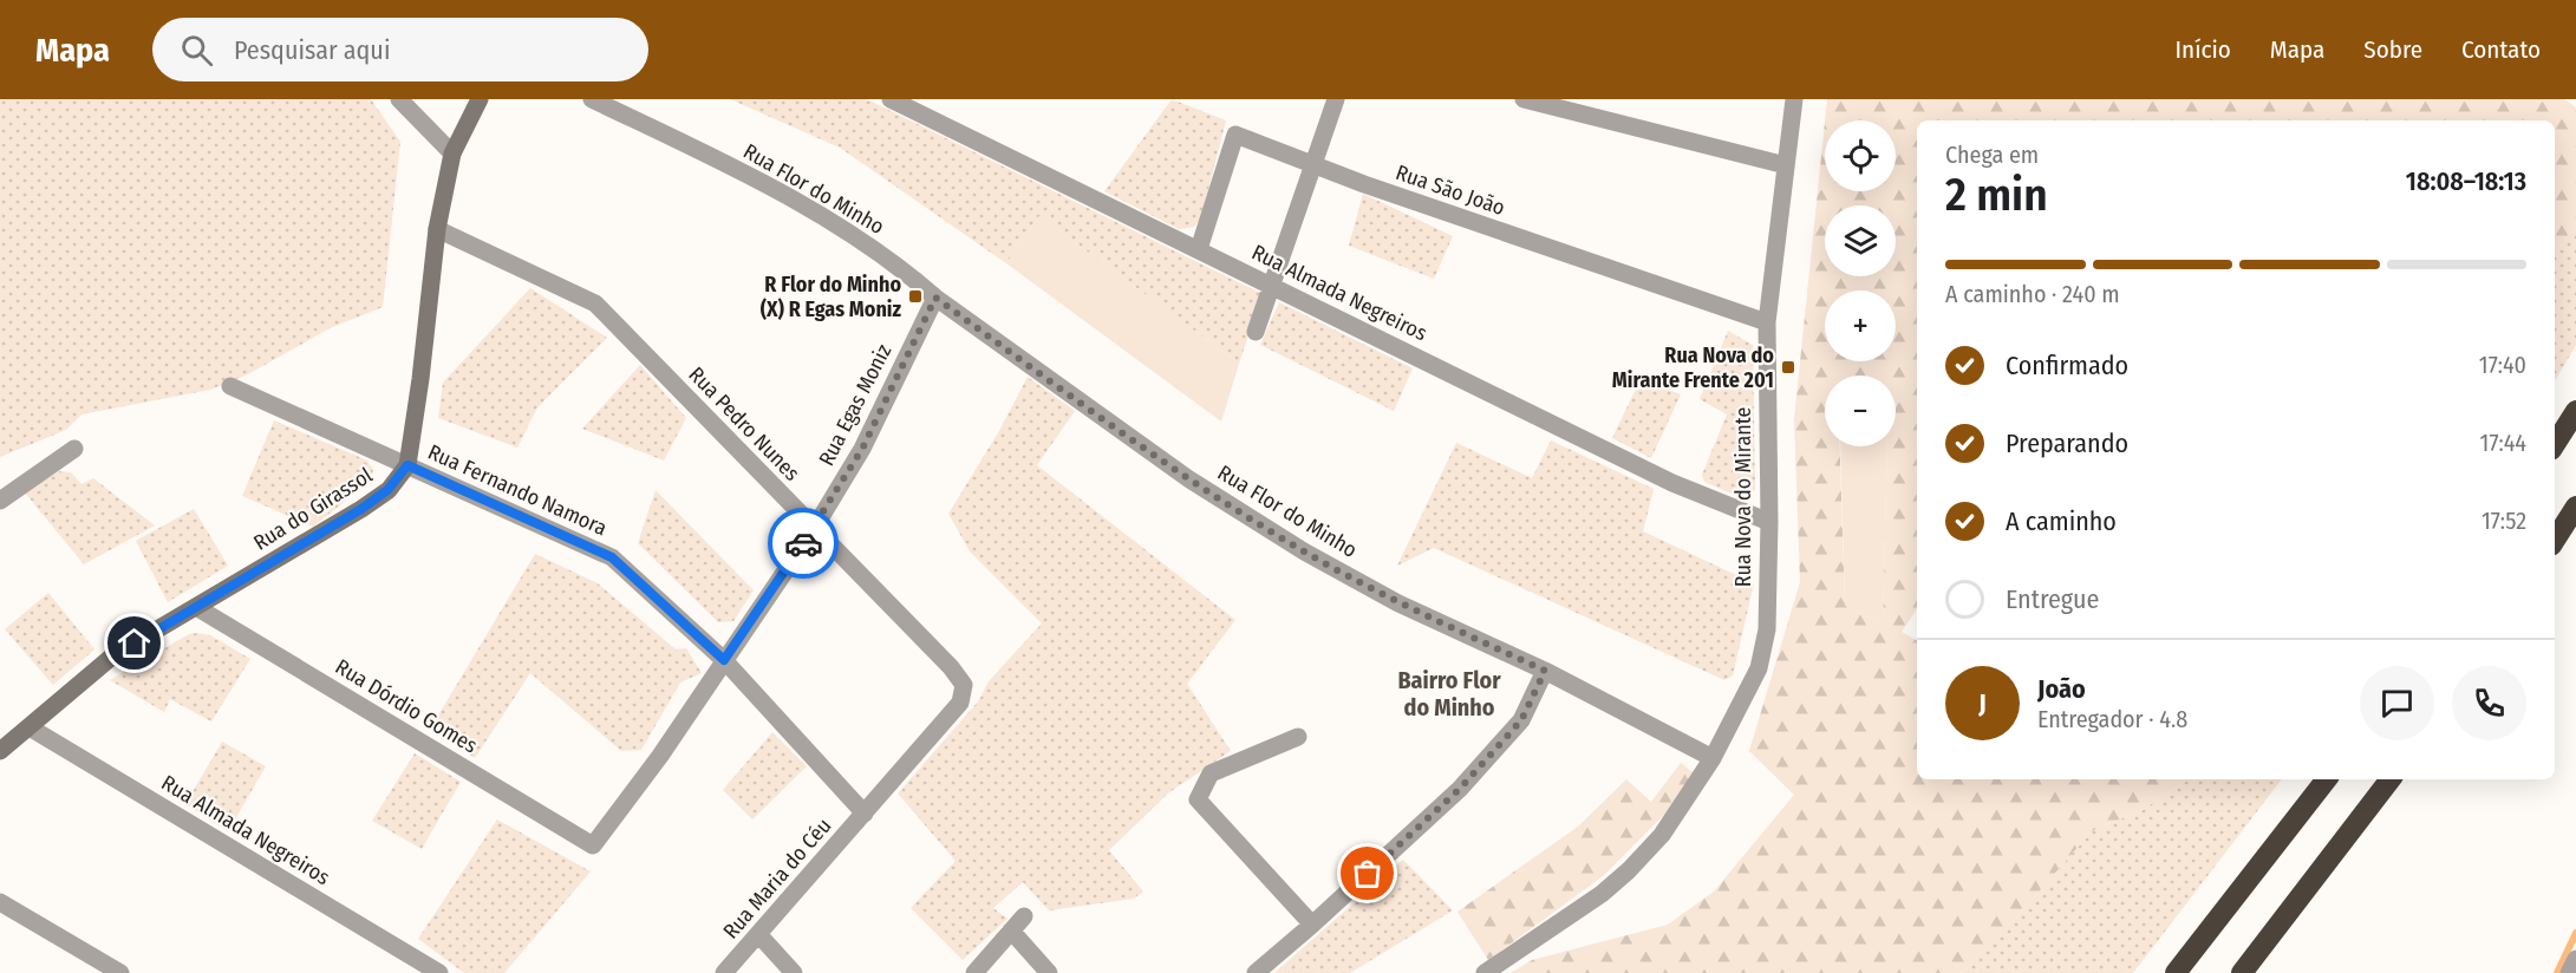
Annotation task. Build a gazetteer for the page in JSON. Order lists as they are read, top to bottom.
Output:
{
  "streets": {
    "street": [
      "Rua Flor do Minho",
      "Rua São João",
      "Rua Almada Negreiros",
      "Rua Egas Moniz",
      "Rua Pedro Nunes",
      "Rua Fernando Namora",
      "Rua Nova do Mirante",
      "Rua do Girassol",
      "Rua Dórdio Gomes",
      "Rua Maria do Céu"
    ]
  },
  "crossings": [
    ["Rua Flor do Minho", "Rua Egas Moniz"],
    ["Rua Flor do Minho", "Rua Nova do Mirante"],
    ["Rua São João", "Rua Almada Negreiros"],
    ["Rua São João", "Rua Nova do Mirante"],
    ["Rua Almada Negreiros", "Rua Nova do Mirante"],
    ["Rua Almada Negreiros", "Rua do Girassol"],
    ["Rua Egas Moniz", "Rua Pedro Nunes"],
    ["Rua Egas Moniz", "Rua Fernando Namora"],
    ["Rua Egas Moniz", "Rua Dórdio Gomes"],
    ["Rua Pedro Nunes", "Rua Maria do Céu"],
    ["Rua Fernando Namora", "Rua do Girassol"],
    ["Rua Fernando Namora", "Rua Maria do Céu"],
    ["Rua do Girassol", "Rua Dórdio Gomes"]
  ],
  "districts": ["Bairro Flor do Minho"],
  "places": {
    "transit": ["R Flor do Minho (X) R Egas Moniz", "Rua Nova do Mirante Frente 201"]
  },
  "page": {
    "header": "Mapa",
    "search": "Pesquisar aqui",
    "nav": [
      "Início",
      "Mapa",
      "Sobre",
      "Contato"
    ],
    "map_buttons": ["+", "−"],
    "heading": ["2 min", "Chega em", "18:08–18:13"],
    "panel": ["João", "Entregador · 4.8"],
    "bar": "A caminho · 240 m",
    "list": [
      ["Confirmado", "17:40"],
      ["Preparando", "17:44"],
      ["A caminho", "17:52"],
      "Entregue"
    ],
    "round": "J"
  }
}
